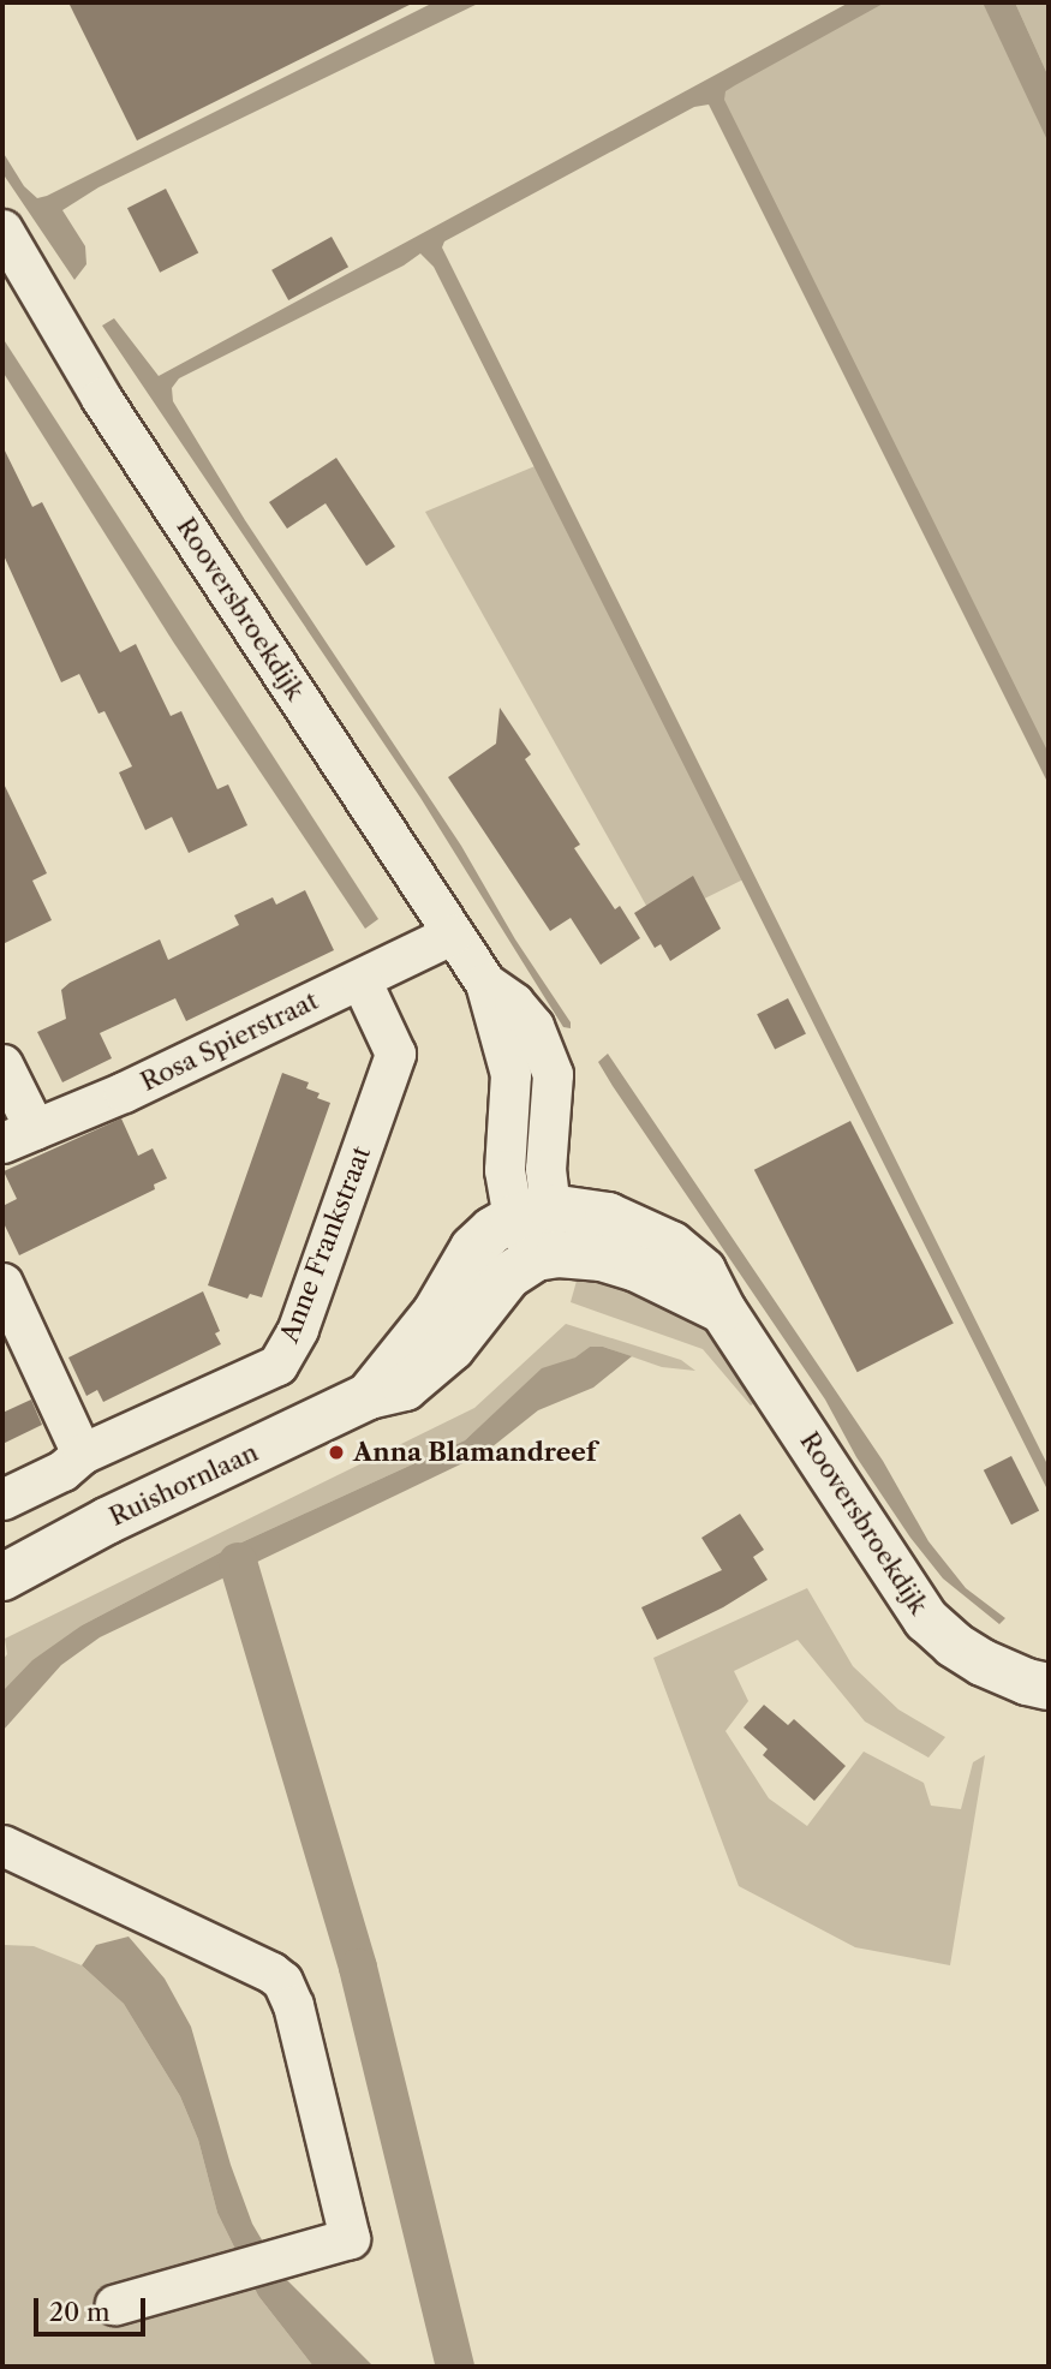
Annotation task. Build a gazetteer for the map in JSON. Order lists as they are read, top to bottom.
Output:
{
  "streets": {
    "main road": ["Rooversbroekdijk", "Ruishornlaan"],
    "street": ["Rosa Spierstraat", "Anne Frankstraat"]
  },
  "crossings": [
    ["Rooversbroekdijk", "Rosa Spierstraat"],
    ["Rooversbroekdijk", "Ruishornlaan"],
    ["Rosa Spierstraat", "Anne Frankstraat"]
  ],
  "places": ["Anna Blamandreef"],
  "scale_bar": "20 m"
}
